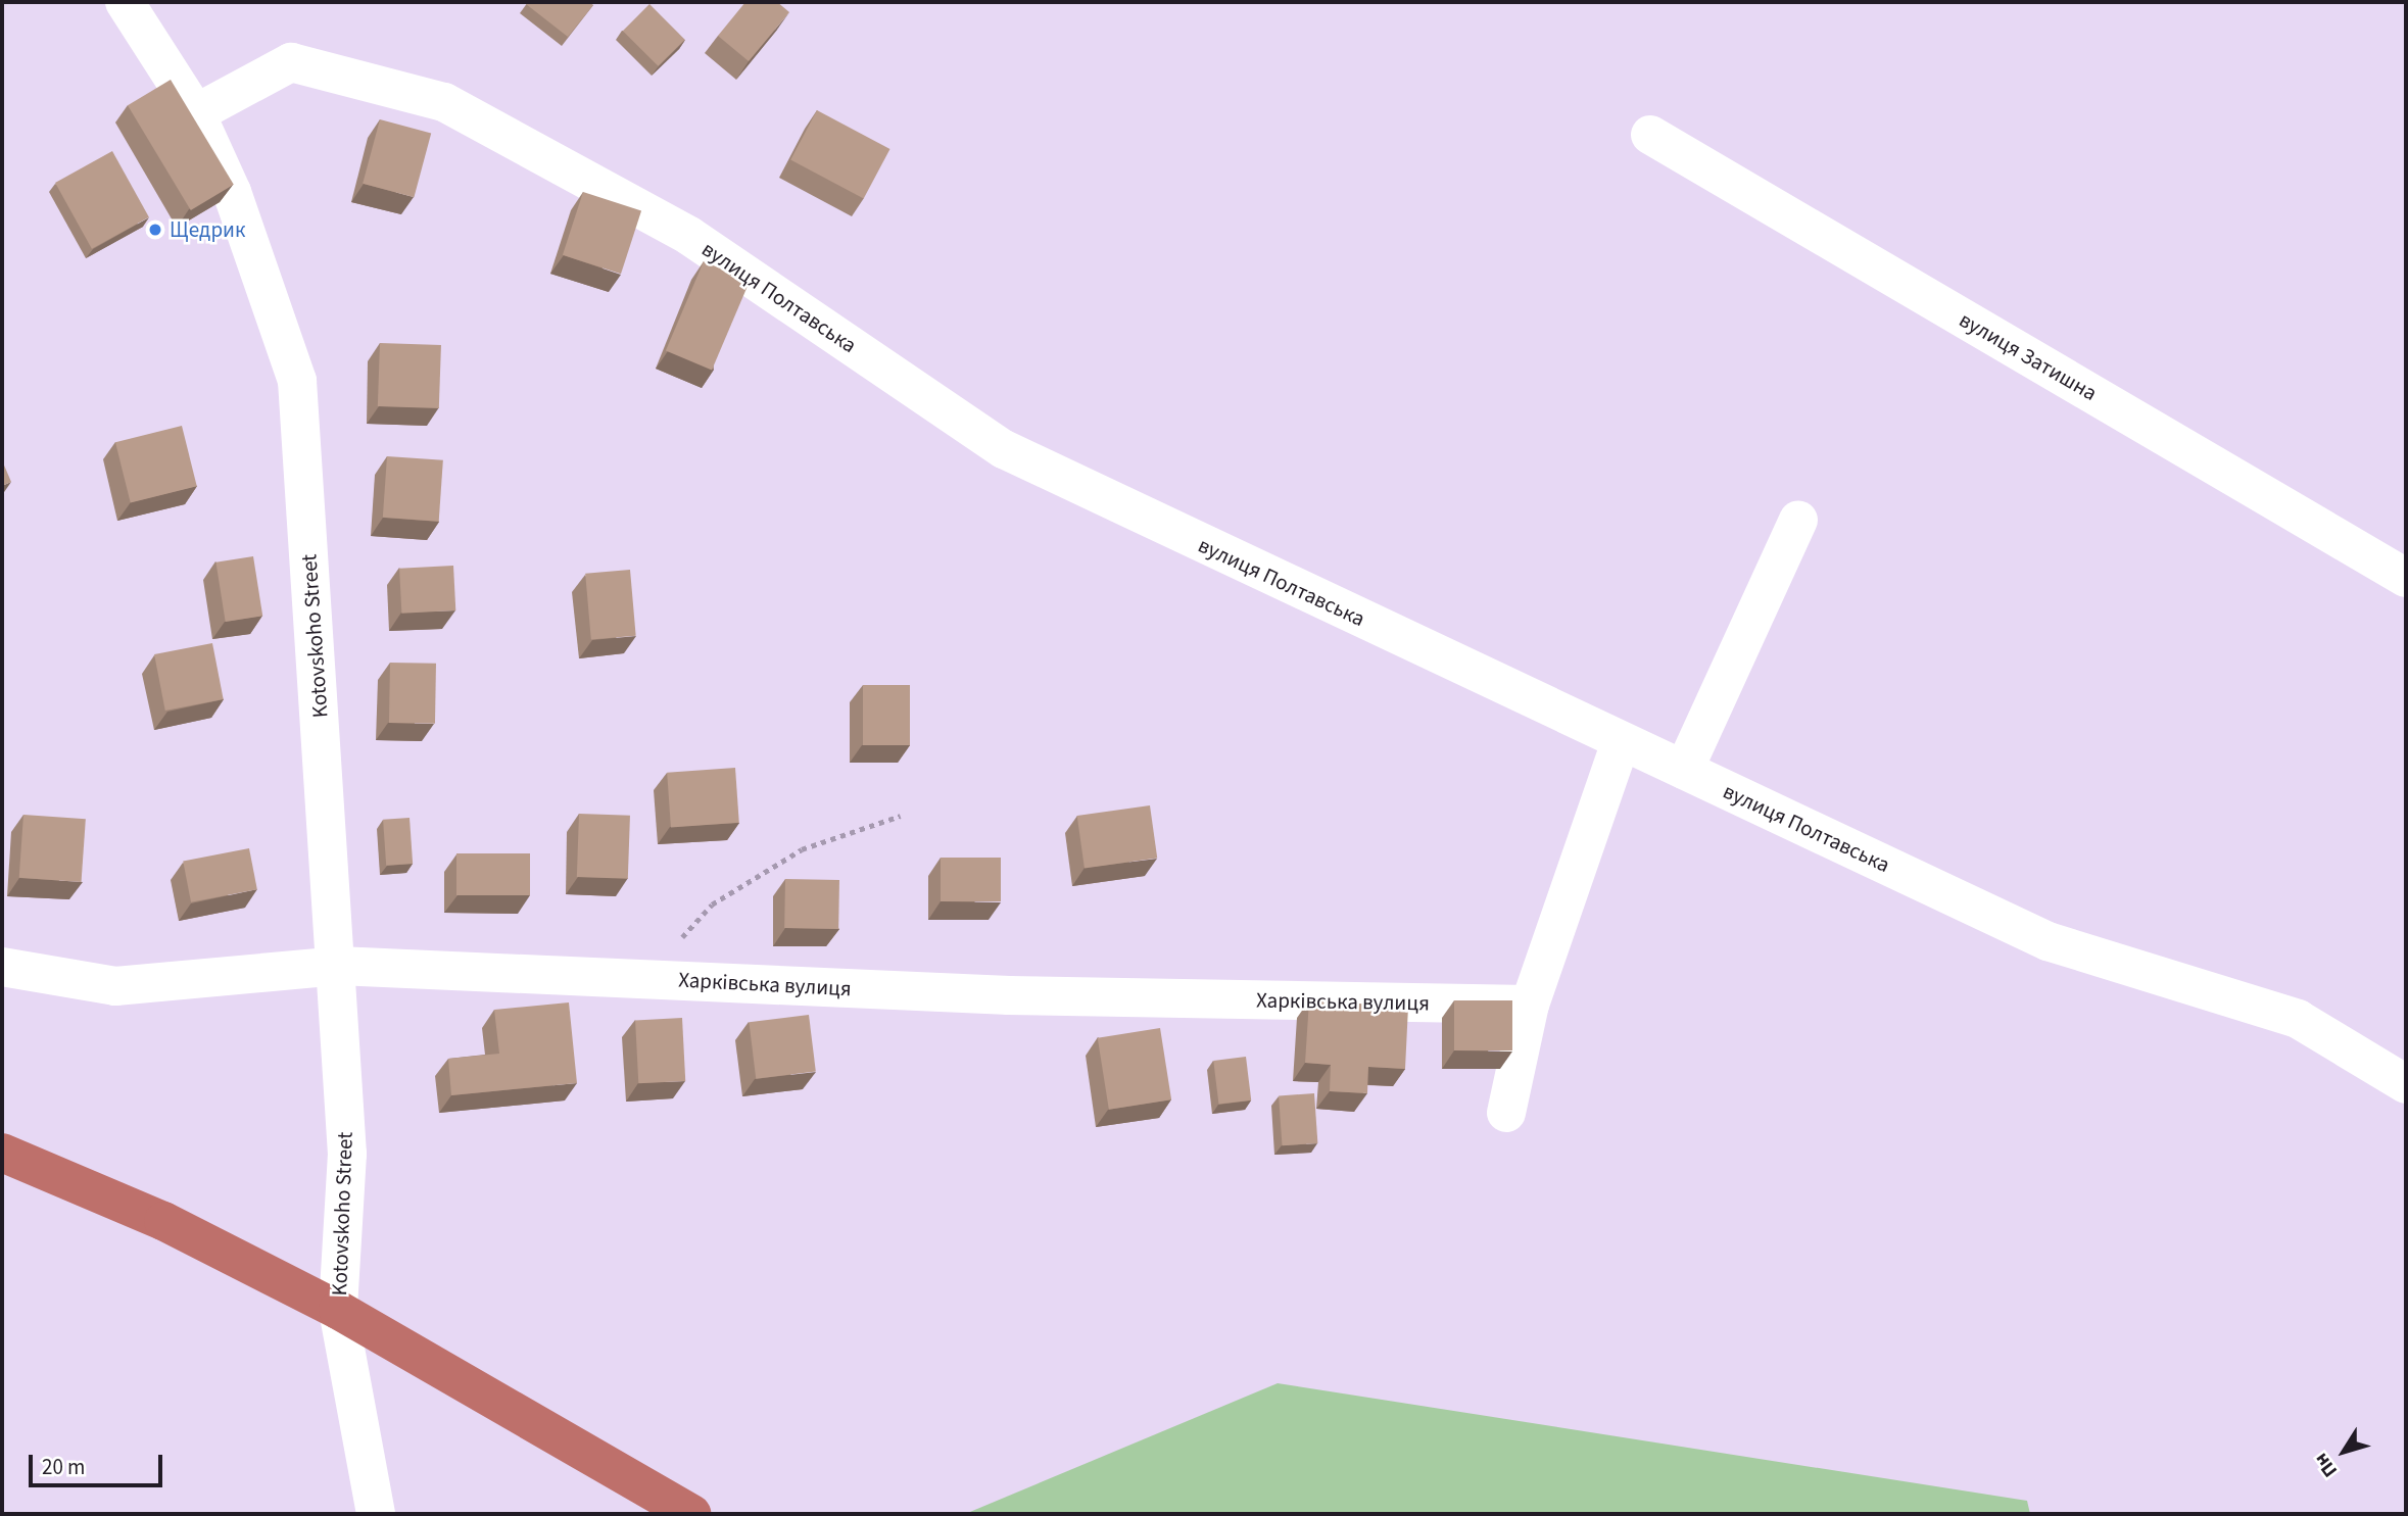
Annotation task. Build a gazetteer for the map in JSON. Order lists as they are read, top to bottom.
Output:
{
  "streets": {
    "street": [
      "вулиця Полтавська",
      "вулиця Затишна",
      "Kotovskoho Street",
      "Харківська вулиця"
    ]
  },
  "crossings": [
    ["вулиця Полтавська", "Kotovskoho Street"],
    ["Kotovskoho Street", "Харківська вулиця"]
  ],
  "places": ["Щедрик"],
  "scale_bar": "20 m",
  "north": "bottom left"
}
